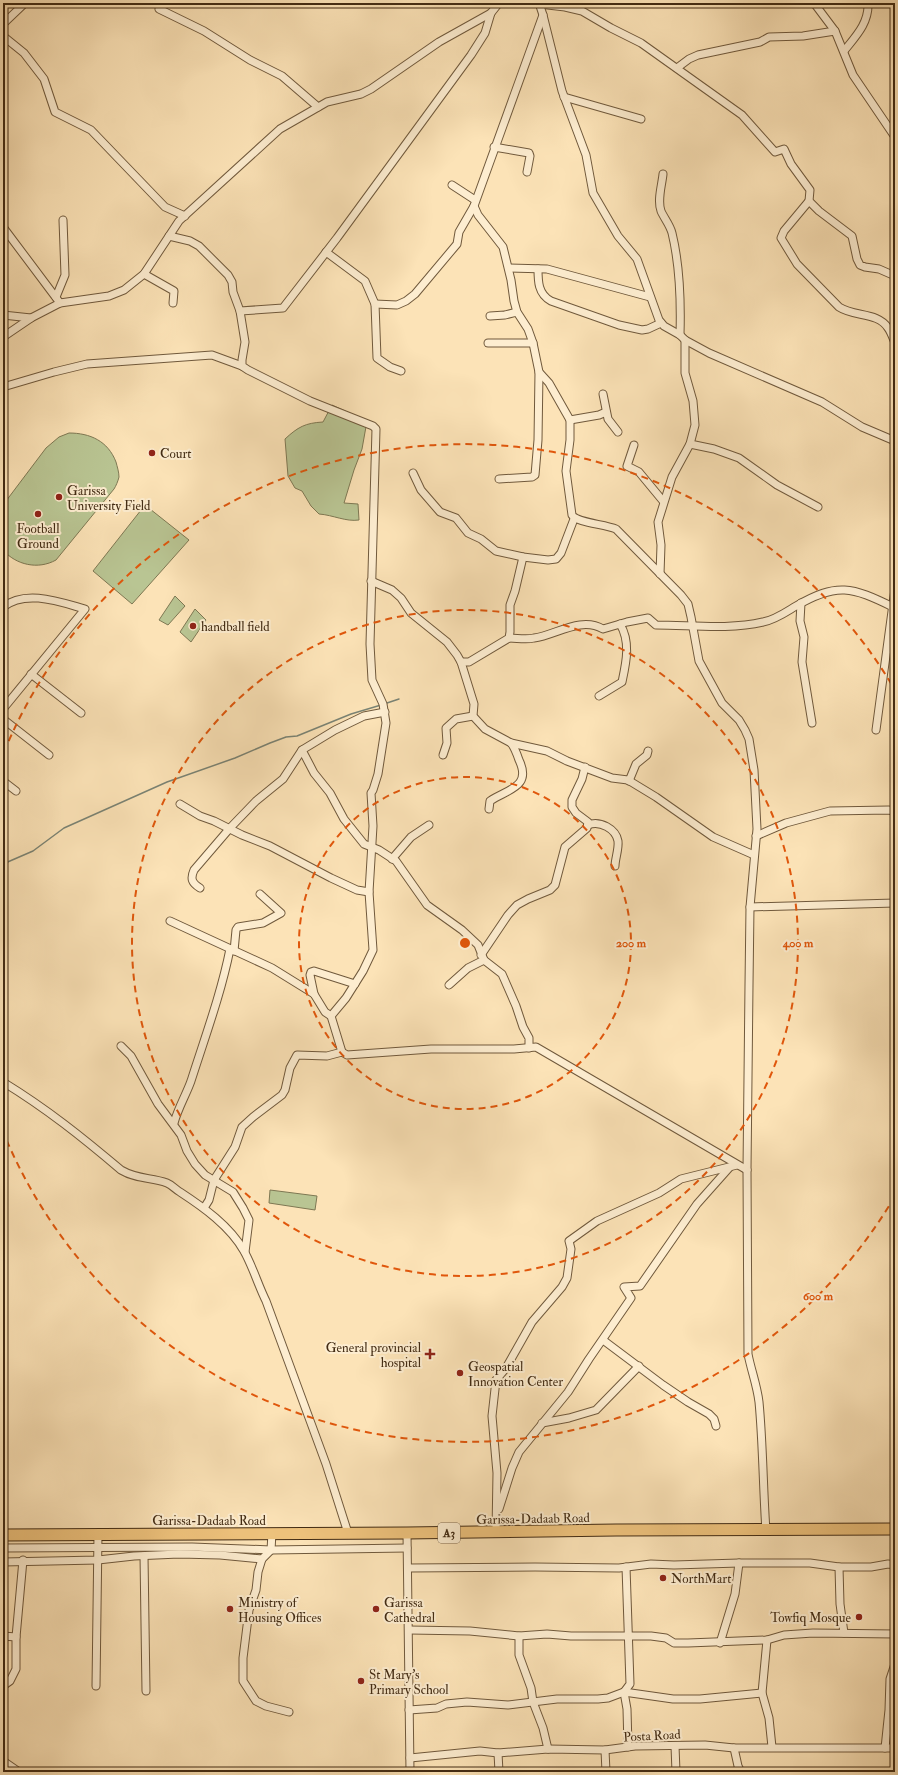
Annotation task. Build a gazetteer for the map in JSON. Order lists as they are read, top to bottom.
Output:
{
  "streets": {
    "highway": ["Garissa-Dadaab Road", "A3"],
    "street": ["Posta Road"]
  },
  "places": {
    "other": [
      "Court",
      "Garissa University Field",
      "Football Ground",
      "handball field",
      "Geospatial Innovation Center",
      "NorthMart",
      "Ministry of Housing Offices",
      "Garissa Cathedral",
      "Towfiq Mosque",
      "St Mary's Primary School"
    ],
    "health": ["General provincial hospital"]
  },
  "rings": ["200 m", "400 m", "600 m"]
}
